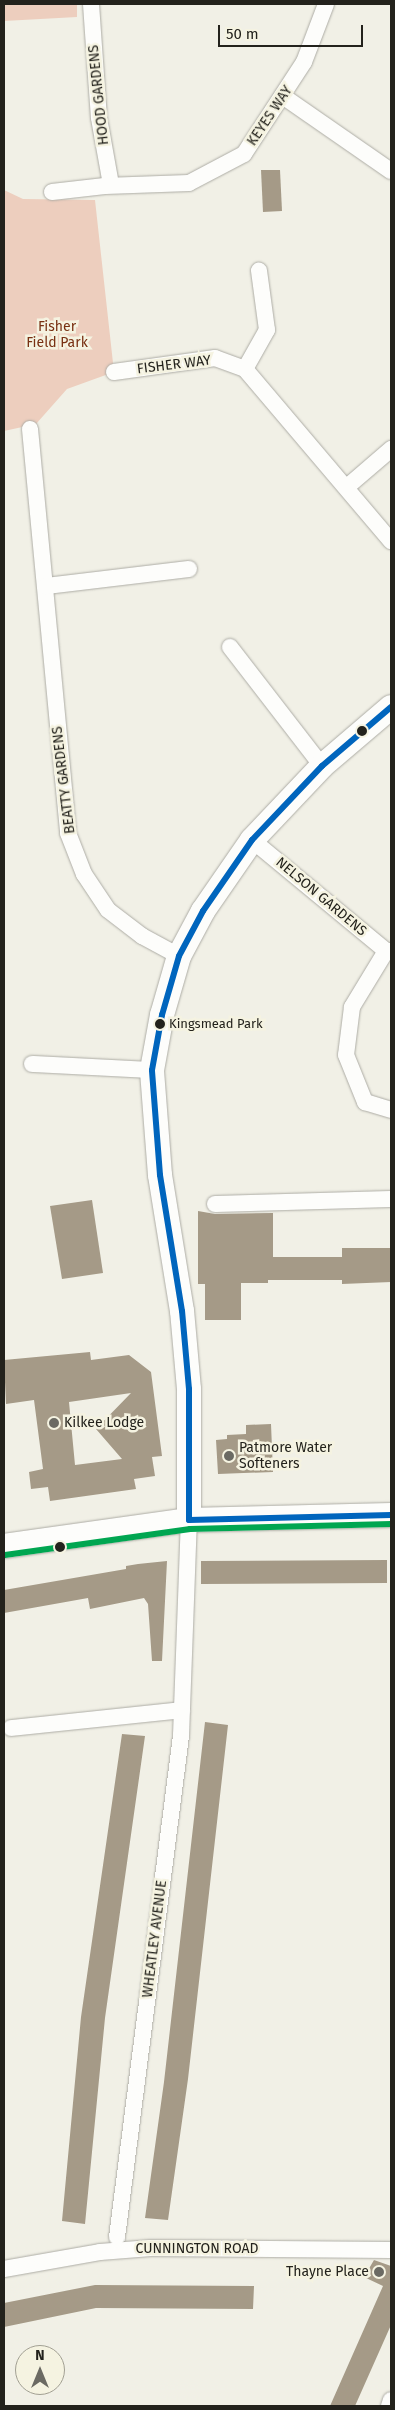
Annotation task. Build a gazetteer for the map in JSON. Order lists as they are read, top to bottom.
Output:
{
  "streets": {
    "street": [
      "HOOD GARDENS",
      "KEYES WAY",
      "FISHER WAY",
      "BEATTY GARDENS",
      "NELSON GARDENS",
      "WHEATLEY AVENUE",
      "CUNNINGTON ROAD"
    ]
  },
  "crossings": [
    ["HOOD GARDENS", "KEYES WAY"]
  ],
  "parks": ["Fisher Field Park"],
  "places": [
    "Kingsmead Park",
    "Kilkee Lodge",
    "Patmore Water Softeners",
    "Thayne Place"
  ],
  "scale_bar": "50 m",
  "north": "top"
}
